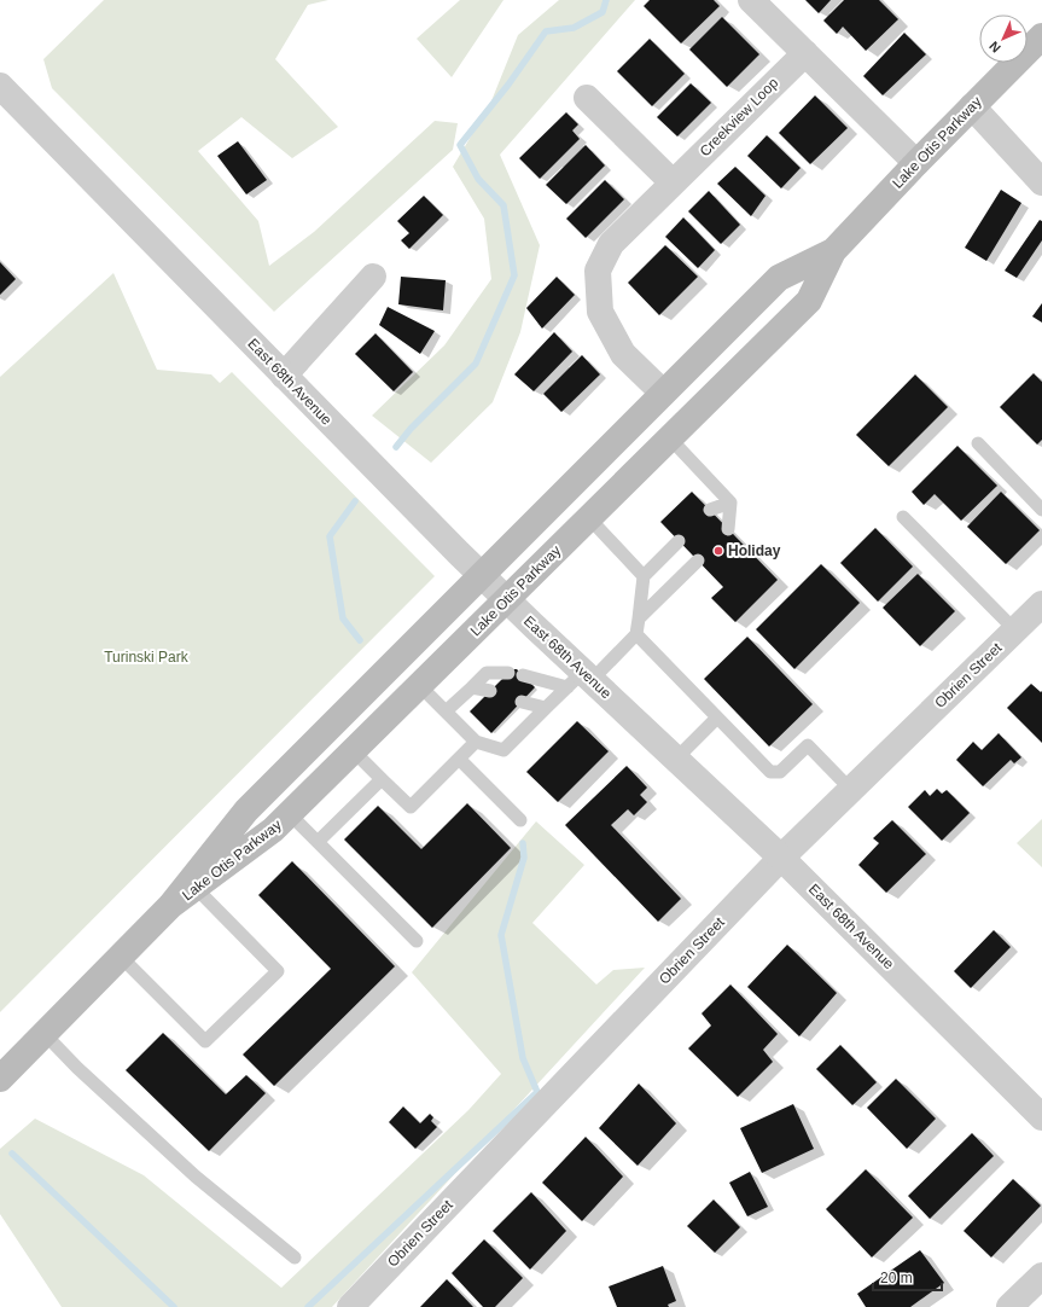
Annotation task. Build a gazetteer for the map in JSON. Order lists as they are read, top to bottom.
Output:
{
  "streets": {
    "main road": ["Lake Otis Parkway"],
    "street": ["Creekview Loop", "East 68th Avenue", "Obrien Street"]
  },
  "crossings": [
    ["Creekview Loop", "Lake Otis Parkway"],
    ["Lake Otis Parkway", "East 68th Avenue"],
    ["East 68th Avenue", "Obrien Street"]
  ],
  "parks": ["Turinski Park"],
  "places": ["Holiday"],
  "scale_bar": "20 m",
  "north": "bottom left"
}
